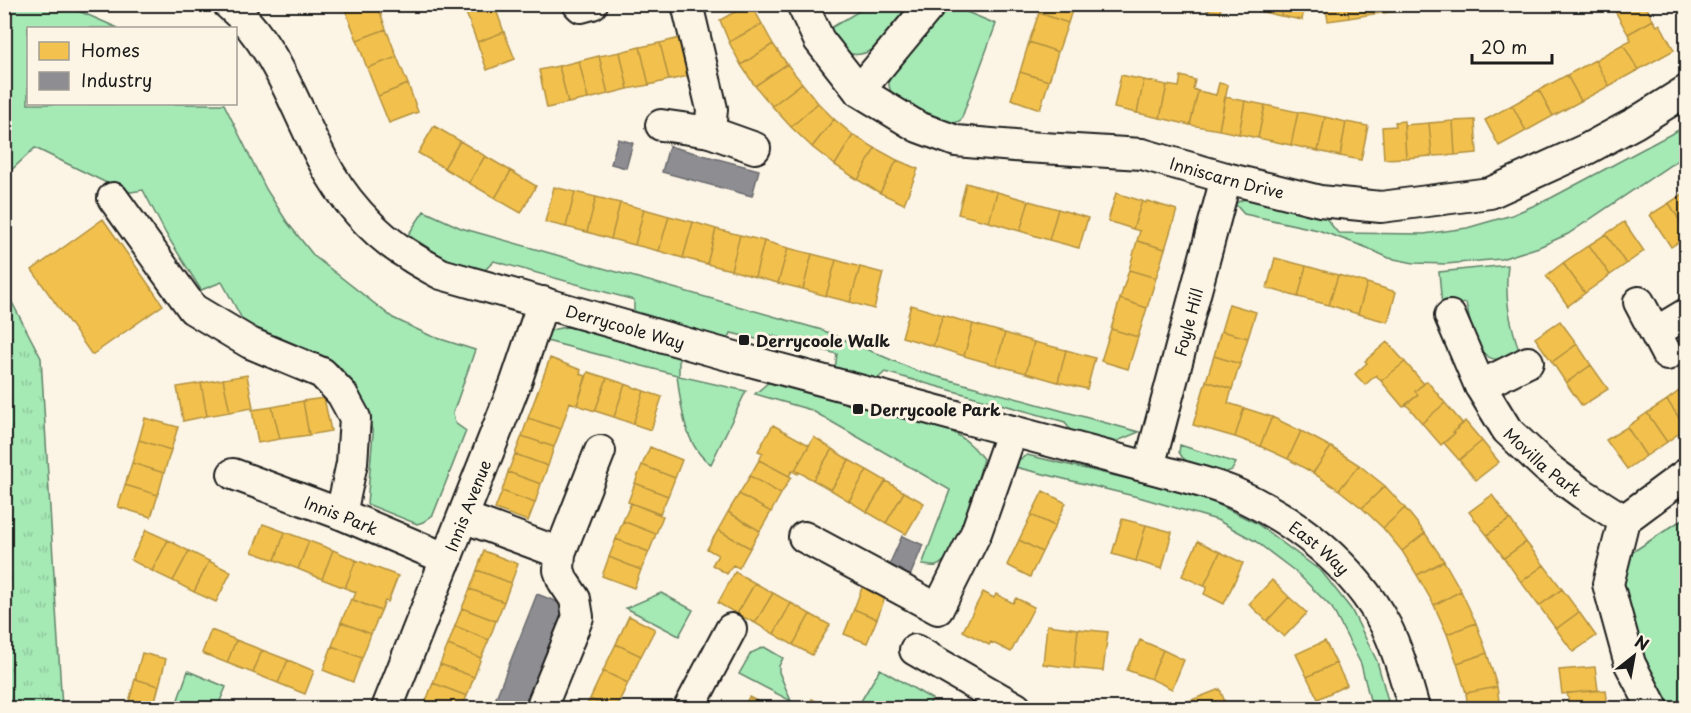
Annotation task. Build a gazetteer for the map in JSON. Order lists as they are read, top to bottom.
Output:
{
  "streets": {
    "street": [
      "Inniscarn Drive",
      "Foyle Hill",
      "Derrycoole Way",
      "Movilla Park",
      "Innis Avenue",
      "Innis Park",
      "East Way"
    ]
  },
  "crossings": [
    ["Inniscarn Drive", "Foyle Hill"],
    ["Foyle Hill", "Derrycoole Way"],
    ["Foyle Hill", "East Way"],
    ["Derrycoole Way", "Innis Avenue"],
    ["Derrycoole Way", "East Way"],
    ["Innis Avenue", "Innis Park"]
  ],
  "places": {
    "transit": ["Derrycoole Walk", "Derrycoole Park"]
  },
  "legend": ["Homes", "Industry"],
  "scale_bar": "20 m",
  "north": "top right"
}
